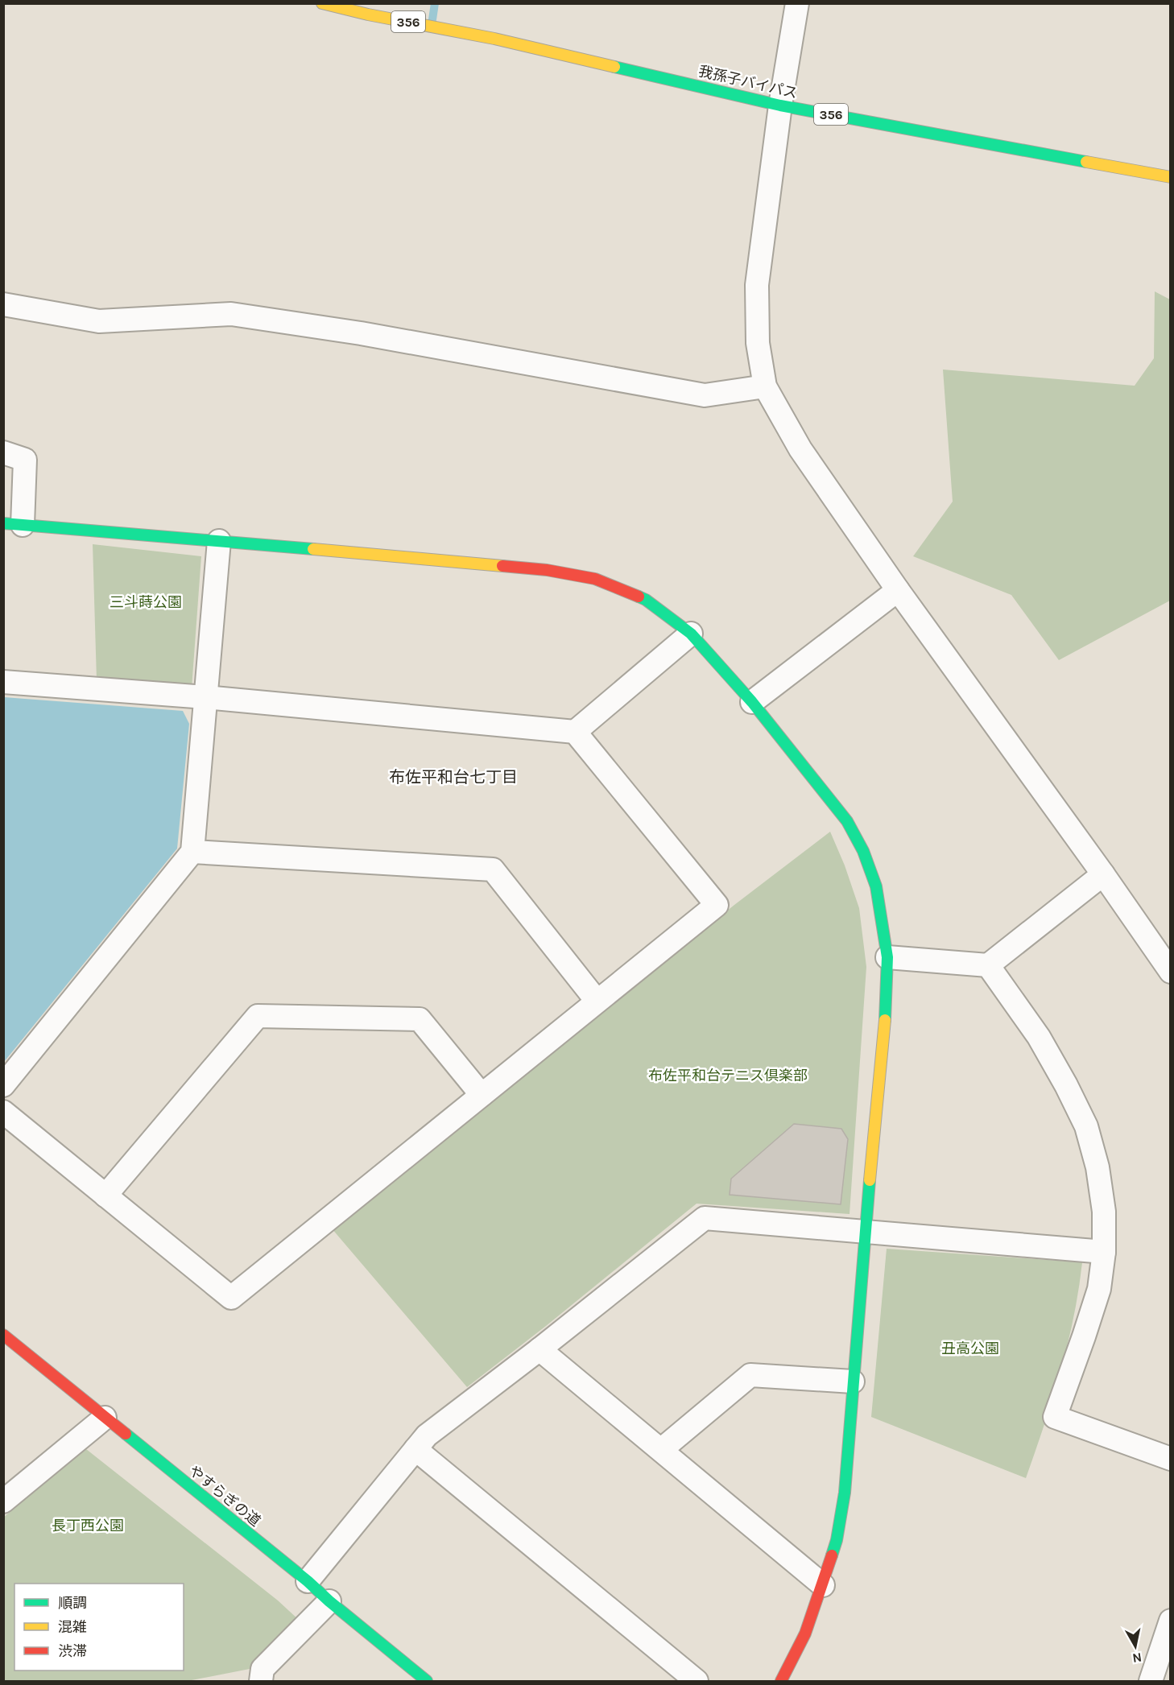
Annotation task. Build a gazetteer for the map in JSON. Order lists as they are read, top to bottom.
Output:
{
  "streets": {
    "main road": ["356", "我孫子バイパス", "やすらぎの道"]
  },
  "districts": ["布佐平和台七丁目"],
  "parks": [
    "三斗蒔公園",
    "布佐平和台テニス倶楽部",
    "丑高公園",
    "長丁西公園"
  ],
  "legend": ["順調", "混雑", "渋滞"],
  "north": "bottom"
}
